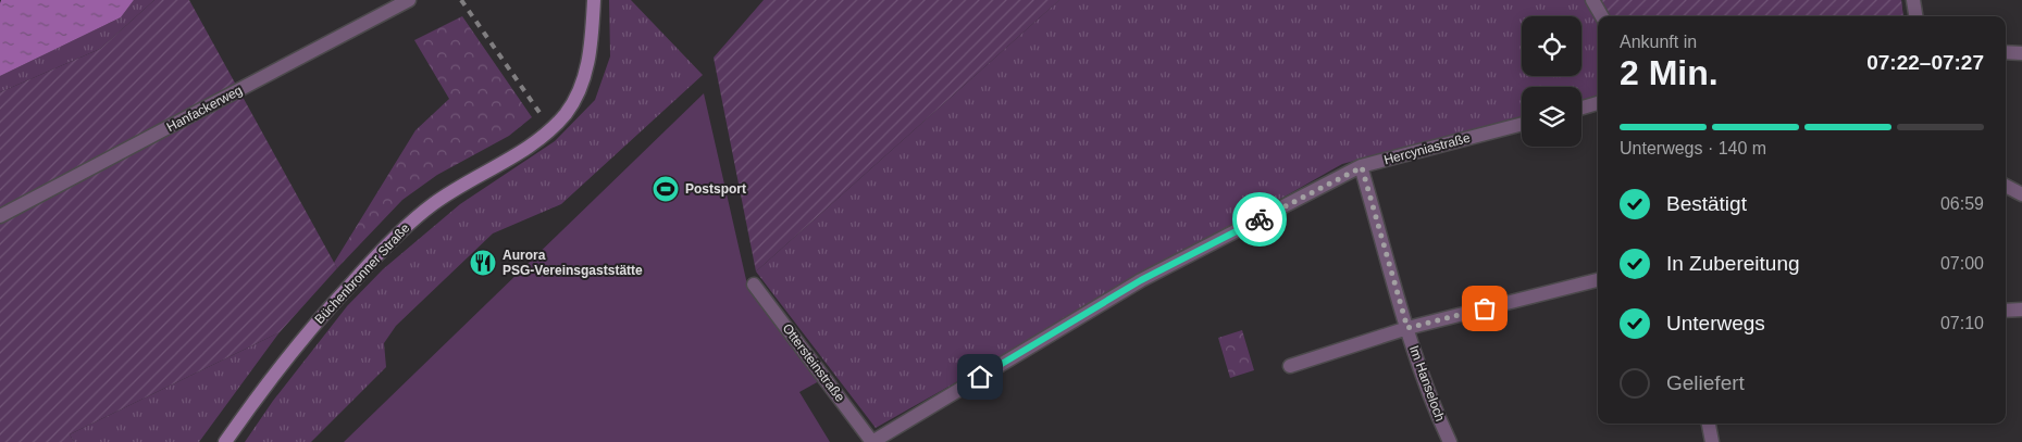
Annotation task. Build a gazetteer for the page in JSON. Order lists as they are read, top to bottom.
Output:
{
  "streets": {
    "main road": ["Büchenbronner Straße"],
    "street": [
      "Hanfackerweg",
      "Hercyniastraße",
      "Ottersteinstraße",
      "Im Hanseloch"
    ]
  },
  "crossings": [
    ["Hercyniastraße", "Ottersteinstraße"],
    ["Hercyniastraße", "Im Hanseloch"]
  ],
  "places": {
    "sports": ["Postsport"],
    "restaurant": ["Aurora PSG-Vereinsgaststätte"]
  },
  "page": {
    "heading": ["2 Min.", "Ankunft in", "07:22–07:27"],
    "bar": "Unterwegs · 140 m",
    "list": [
      ["Bestätigt", "06:59"],
      ["In Zubereitung", "07:00"],
      ["Unterwegs", "07:10"],
      "Geliefert"
    ]
  }
}
